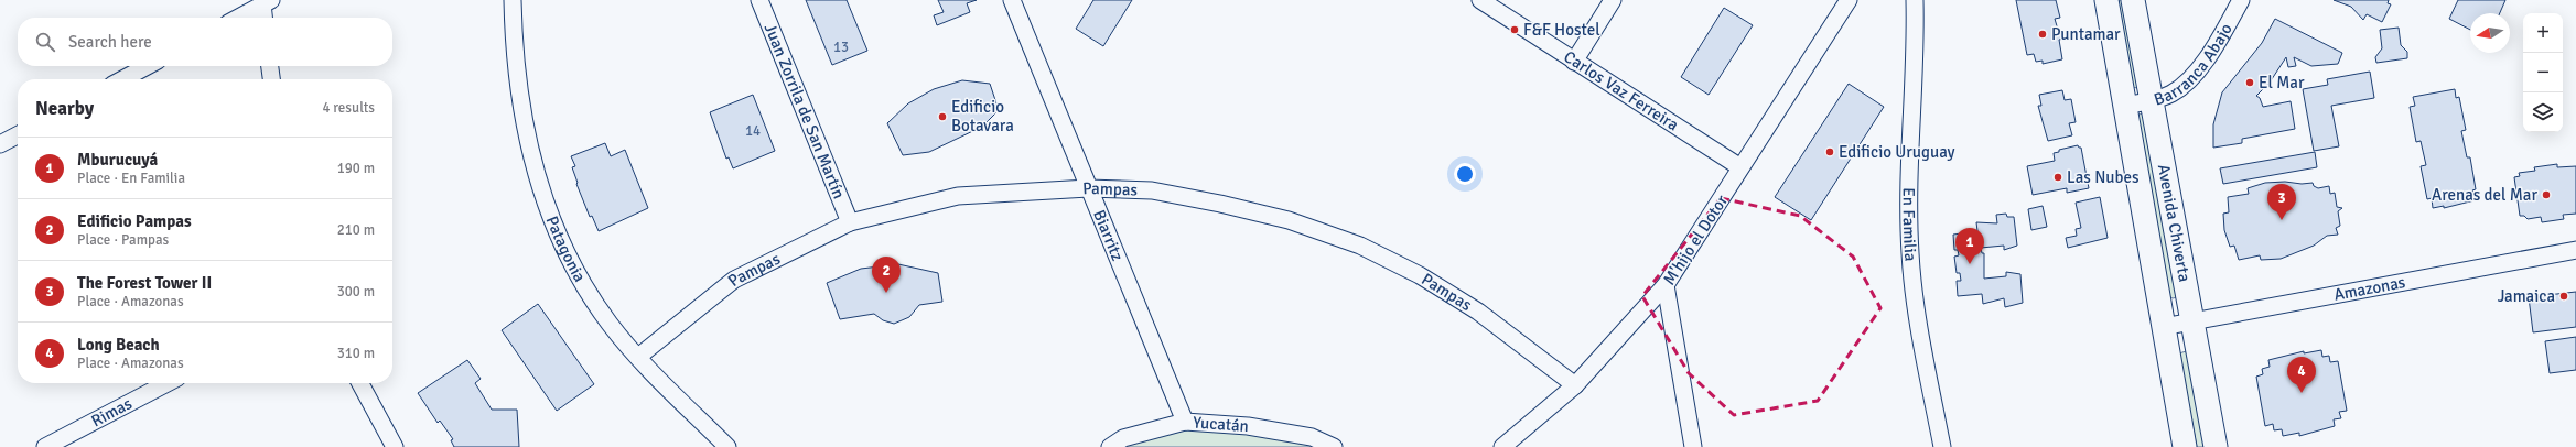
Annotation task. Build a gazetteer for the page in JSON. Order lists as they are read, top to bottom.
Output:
{
  "streets": {
    "street": [
      "Barranca Abajo",
      "Carlos Vaz Ferreira",
      "Juan Zorrila de San Martín",
      "Pampas",
      "Avenida Chiverta",
      "En Familia",
      "Biarritz",
      "M'hijo el Dotor",
      "Patagonia",
      "Amazonas",
      "Rimas",
      "Yucatán"
    ]
  },
  "crossings": [
    ["Barranca Abajo", "Avenida Chiverta"],
    ["Carlos Vaz Ferreira", "M'hijo el Dotor"],
    ["Juan Zorrila de San Martín", "Pampas"],
    ["Pampas", "Biarritz"],
    ["Pampas", "M'hijo el Dotor"],
    ["Pampas", "Patagonia"],
    ["Avenida Chiverta", "Amazonas"],
    ["Biarritz", "Yucatán"]
  ],
  "places": [
    "F&F Hostel",
    "Puntamar",
    "El Mar",
    "Edificio Botavara",
    "Edificio Uruguay",
    "Las Nubes",
    "Arenas del Mar",
    "Jamaica"
  ],
  "house_numbers": ["13", "14"],
  "north": "left",
  "page": {
    "map_buttons": ["+", "−"],
    "search": "Search here",
    "heading": ["Nearby", "4 results"],
    "list": [
      {
        "mark": "1",
        "name": "Mburucuyá",
        "note": "Place · En Familia",
        "value": "190 m"
      },
      {
        "mark": "2",
        "name": "Edificio Pampas",
        "note": "Place · Pampas",
        "value": "210 m"
      },
      {
        "mark": "3",
        "name": "The Forest Tower II",
        "note": "Place · Amazonas",
        "value": "300 m"
      },
      {
        "mark": "4",
        "name": "Long Beach",
        "note": "Place · Amazonas",
        "value": "310 m"
      }
    ],
    "pins": [
      "3",
      "1",
      "2",
      "4"
    ]
  }
}
